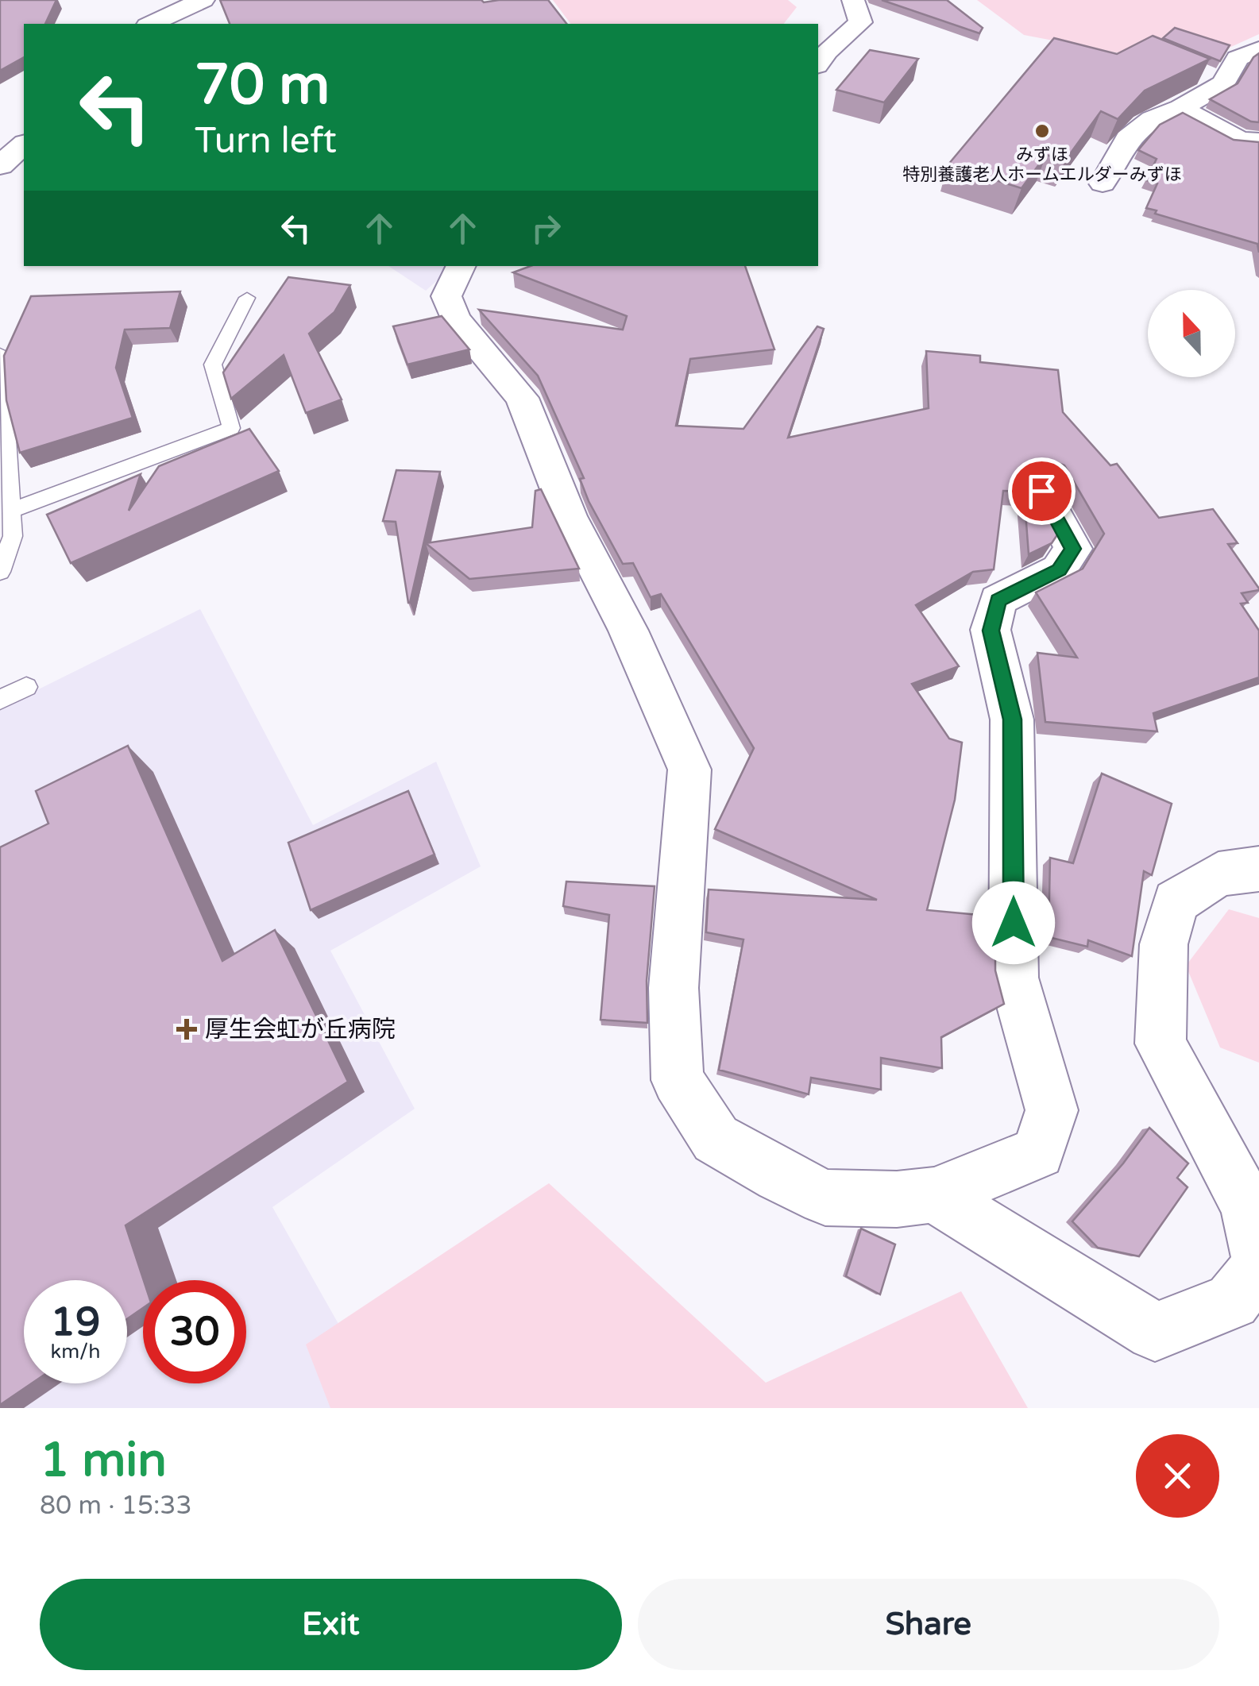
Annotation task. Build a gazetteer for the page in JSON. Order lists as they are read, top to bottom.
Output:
{
  "places": {
    "other": ["みずほ 特別養護老人ホームエルダーみずほ"],
    "health": ["厚生会虹が丘病院"]
  },
  "north": "top",
  "page": {
    "turn": ["70 m", "Turn left"],
    "speed": "19 km/h",
    "limit": "30",
    "heading": ["1 min", "80 m · 15:33"],
    "buttons": ["Exit", "Share"]
  }
}
